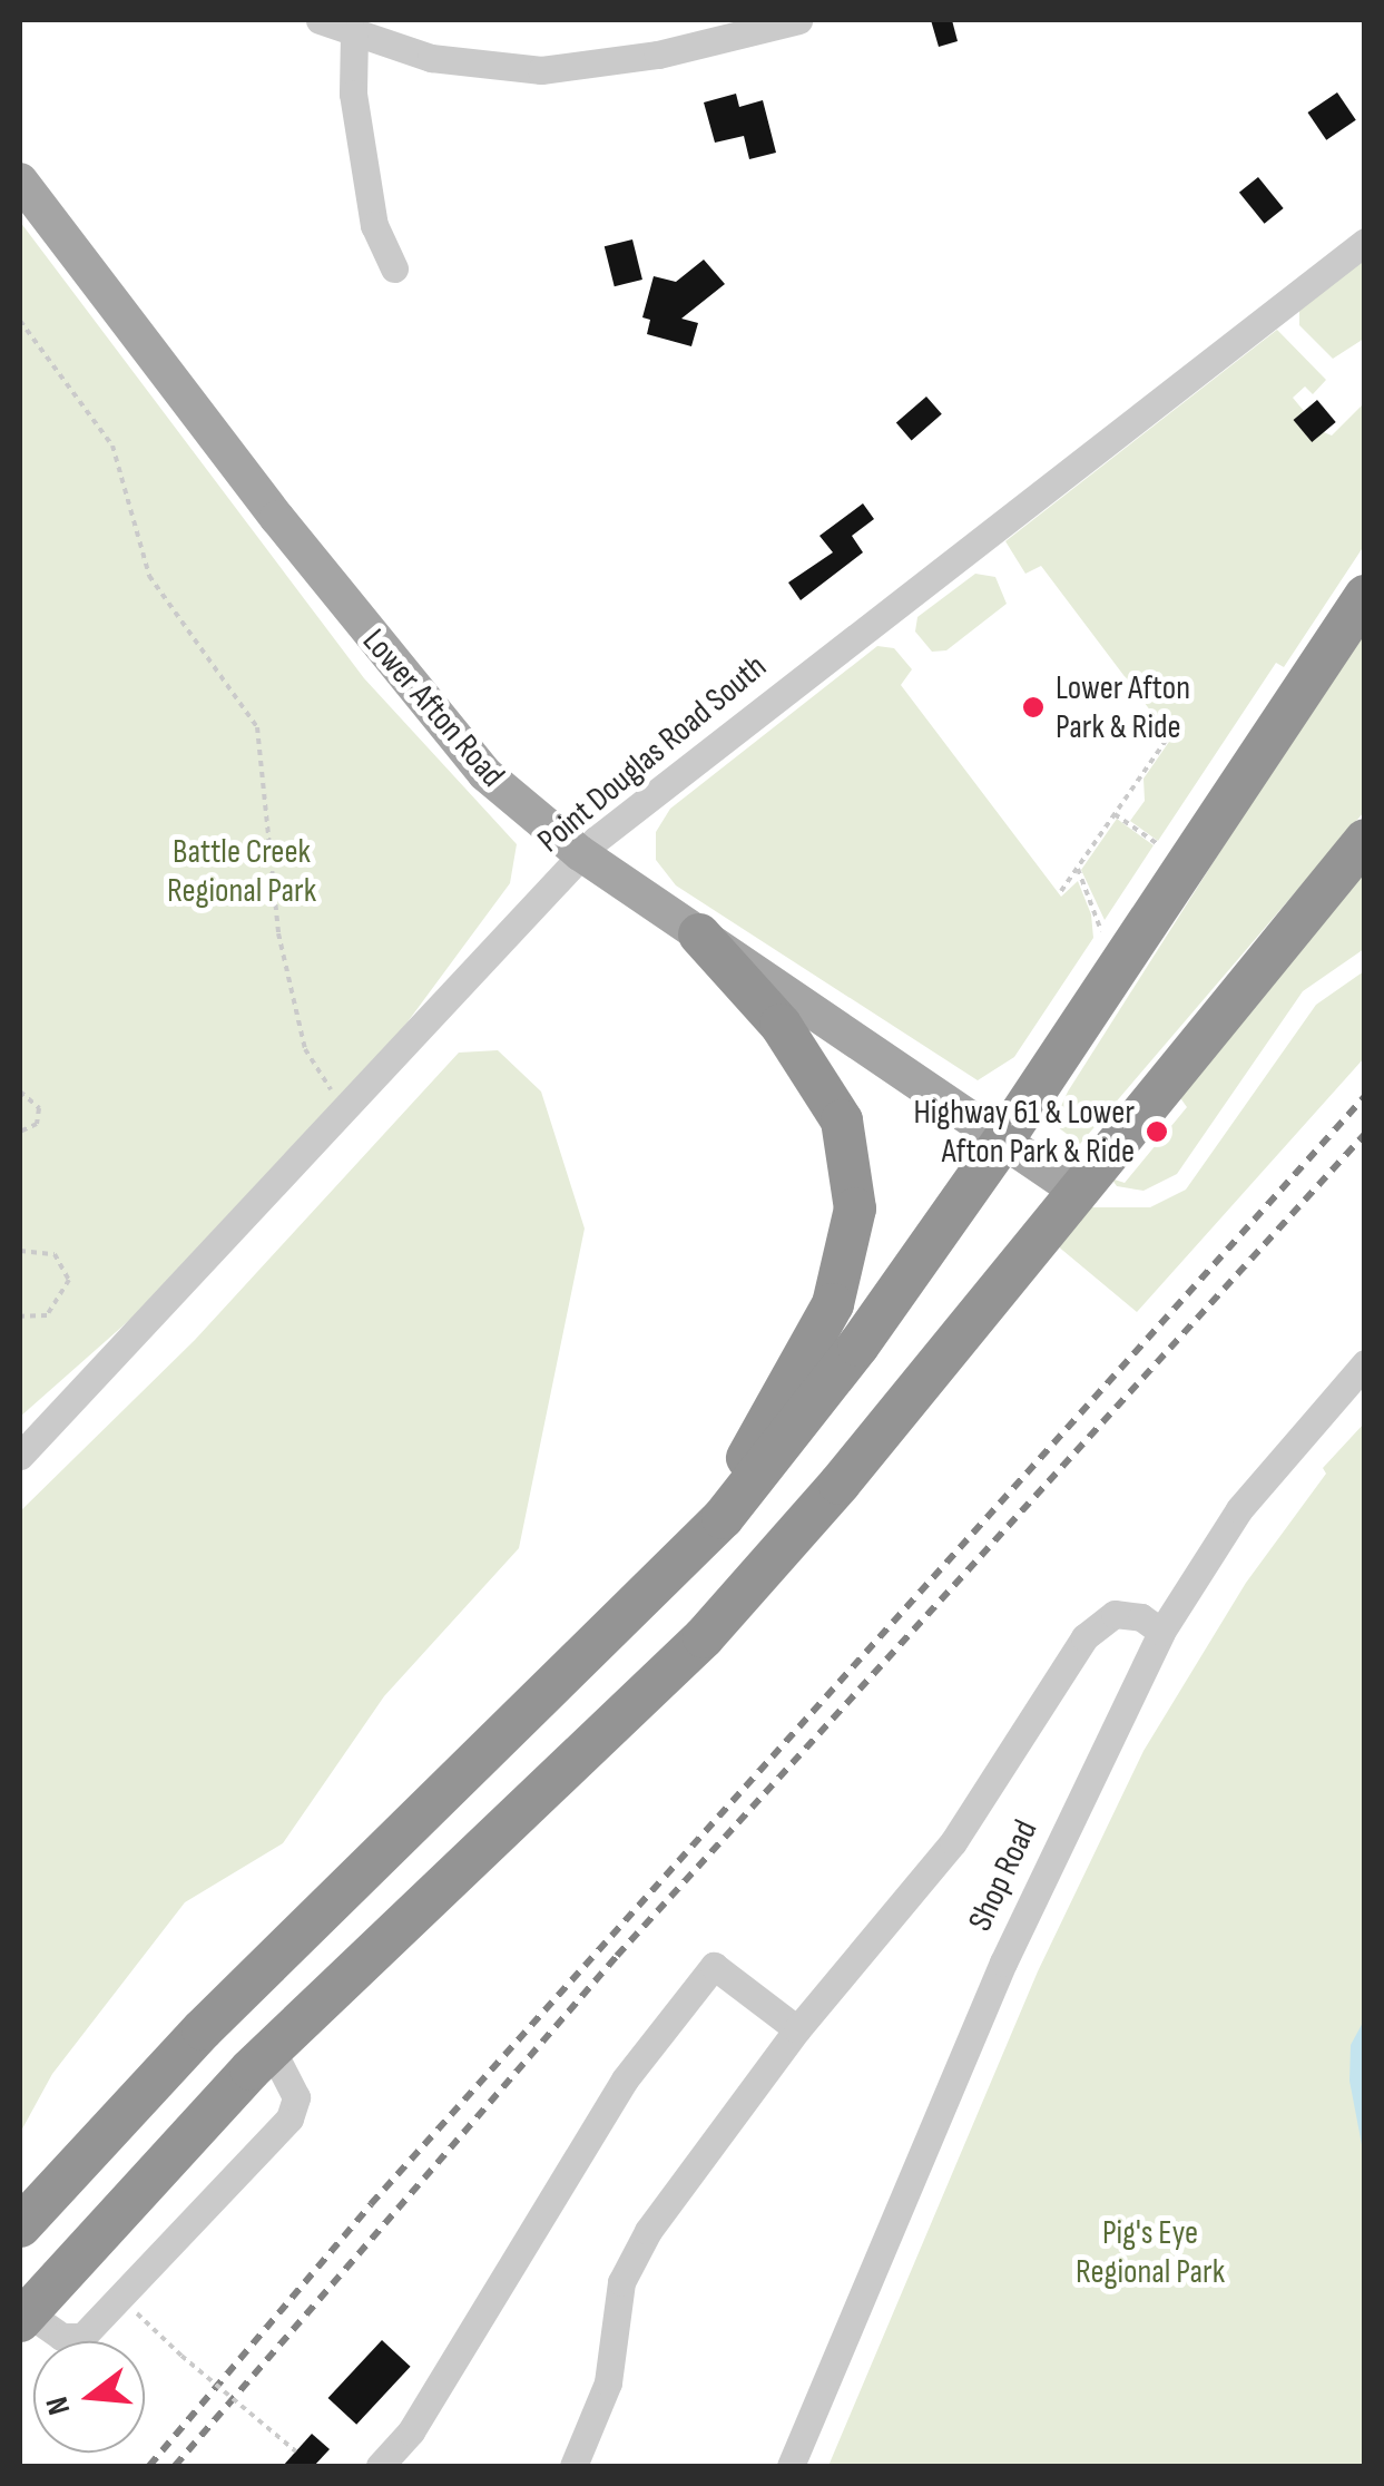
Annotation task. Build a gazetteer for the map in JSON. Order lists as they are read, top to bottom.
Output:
{
  "streets": {
    "main road": ["Lower Afton Road"],
    "street": ["Point Douglas Road South", "Shop Road"]
  },
  "crossings": [
    ["Lower Afton Road", "Point Douglas Road South"]
  ],
  "parks": ["Battle Creek Regional Park", "Pig's Eye Regional Park"],
  "places": ["Lower Afton Park & Ride", "Highway 61 & Lower Afton Park & Ride"],
  "north": "left"
}
